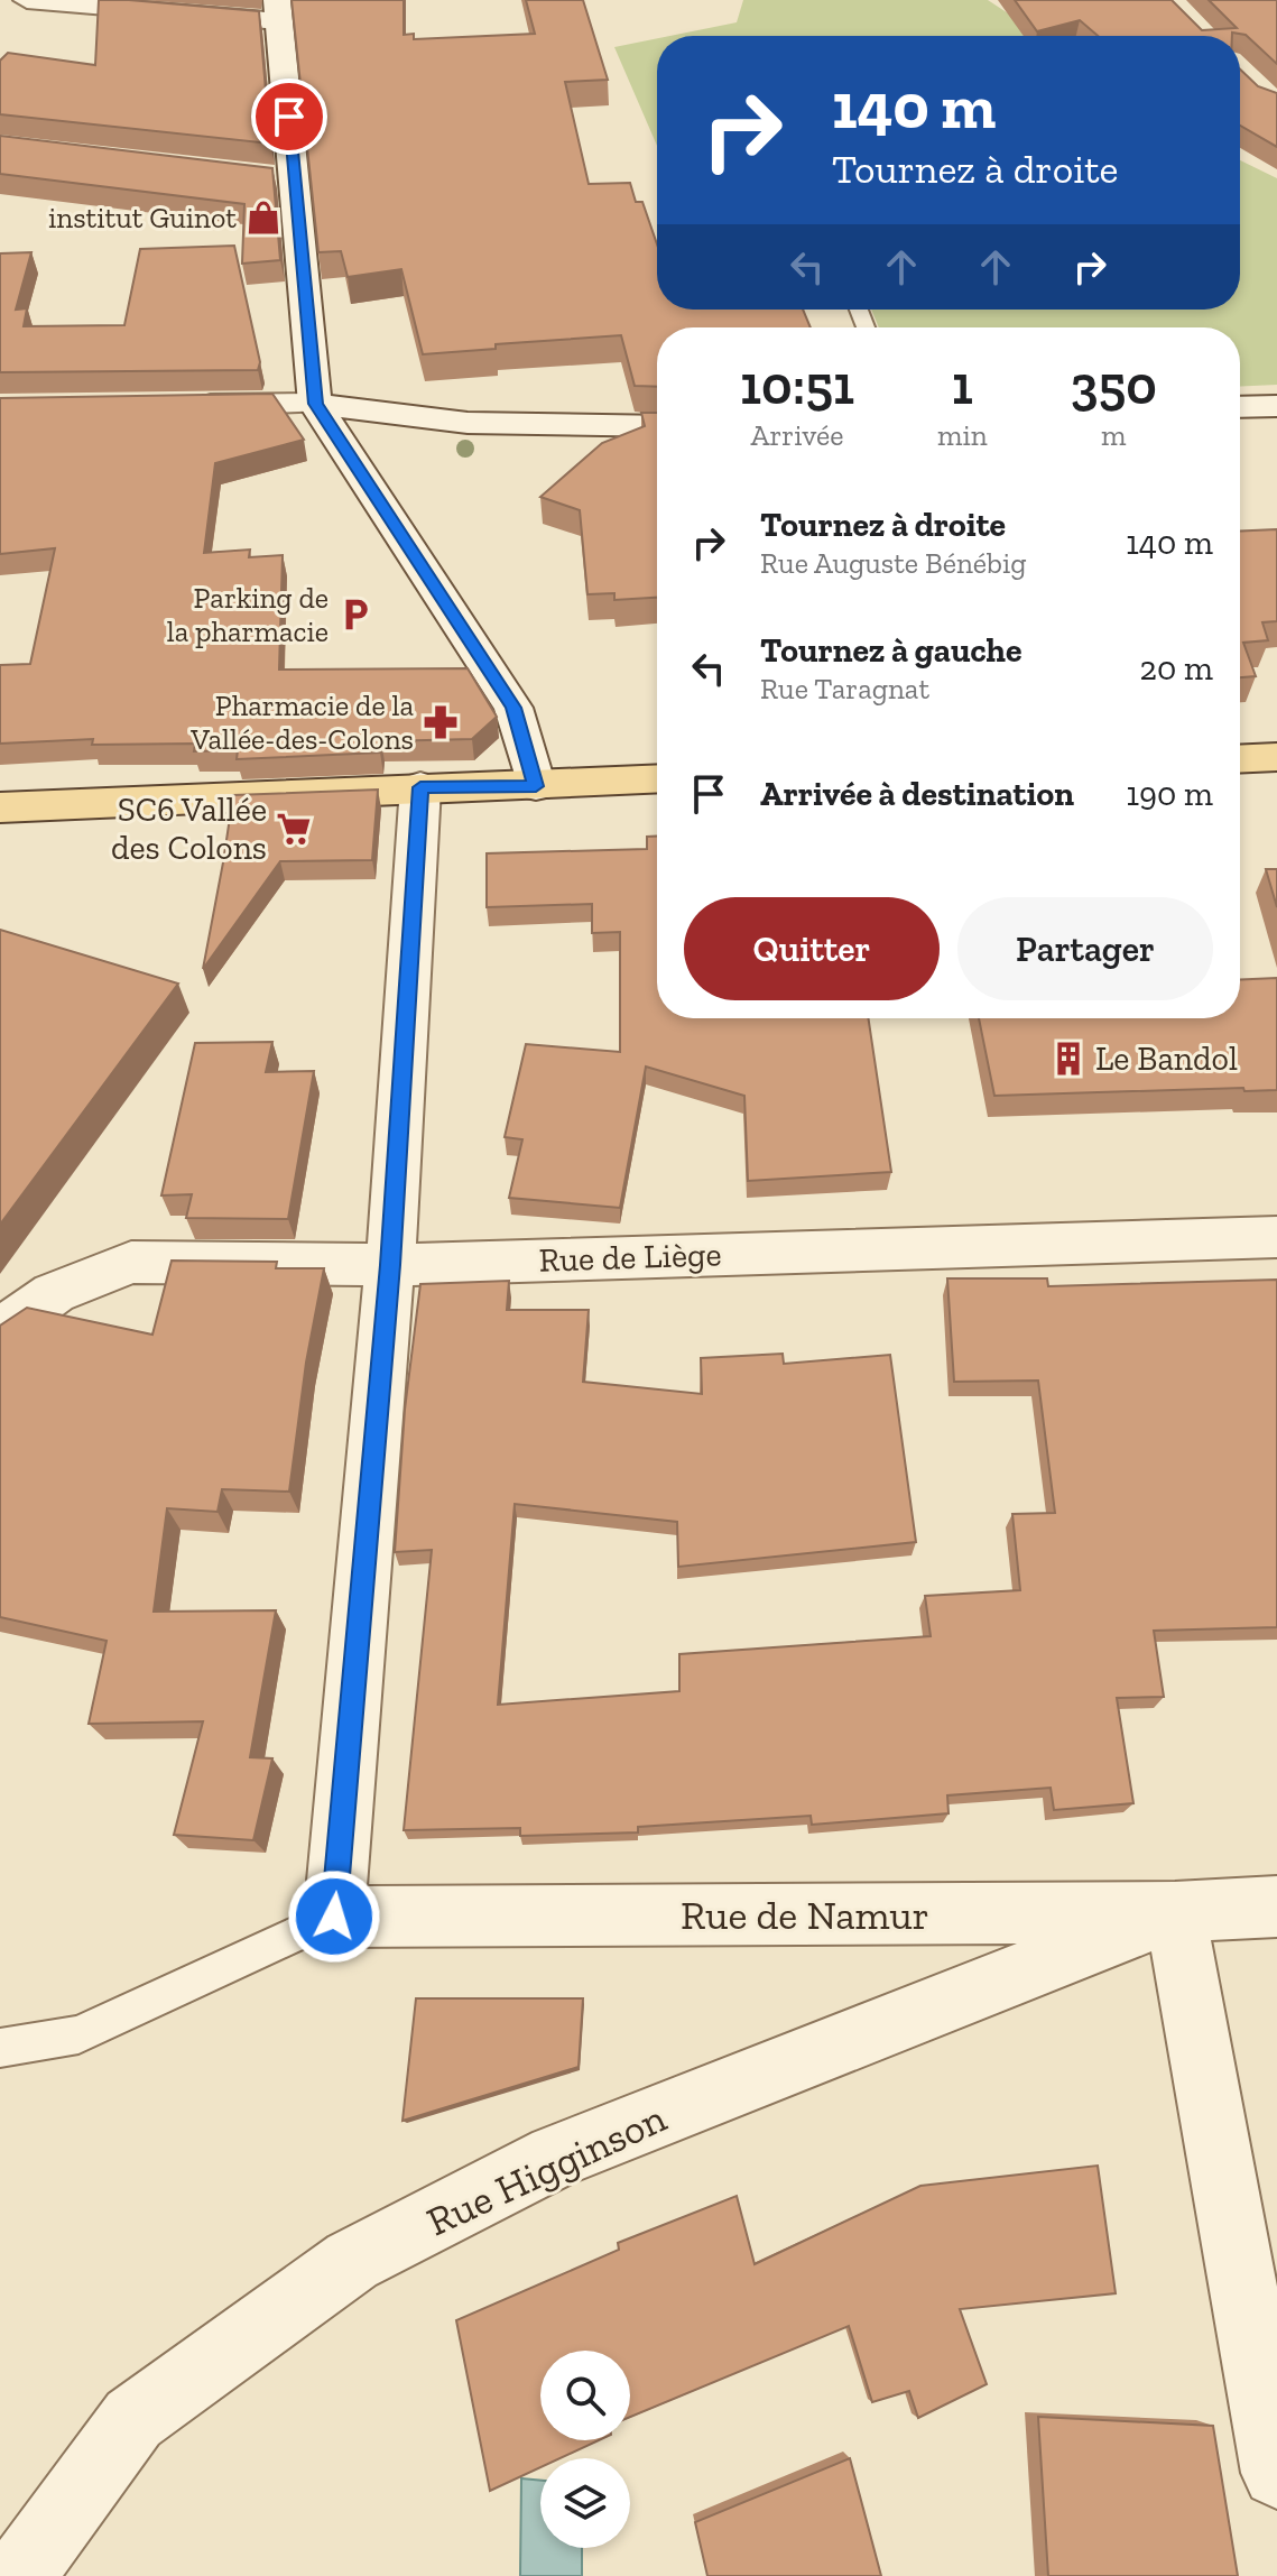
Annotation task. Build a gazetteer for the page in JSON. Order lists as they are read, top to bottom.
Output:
{
  "streets": {
    "street": ["Rue de Liège", "Rue de Namur", "Rue Higginson"]
  },
  "crossings": [
    ["Rue de Namur", "Rue Higginson"]
  ],
  "places": {
    "shop": ["institut Guinot"],
    "parking": ["Parking de la pharmacie"],
    "pharmacy": ["Pharmacie de la Vallée-des-Colons"],
    "supermarket": ["SC6 Vallée des Colons"],
    "building": ["Le Bandol"]
  },
  "page": {
    "turn": ["140 m", "Tournez à droite"],
    "eta": [
      "10:51",
      "Arrivée",
      "1",
      "min",
      "350",
      "m"
    ],
    "list": [
      {
        "name": "Tournez à droite",
        "note": "Rue Auguste Bénébig",
        "value": "140 m"
      },
      {
        "name": "Tournez à gauche",
        "note": "Rue Taragnat",
        "value": "20 m"
      },
      {
        "name": "Arrivée à destination",
        "value": "190 m"
      }
    ],
    "buttons": ["Quitter", "Partager"]
  }
}
